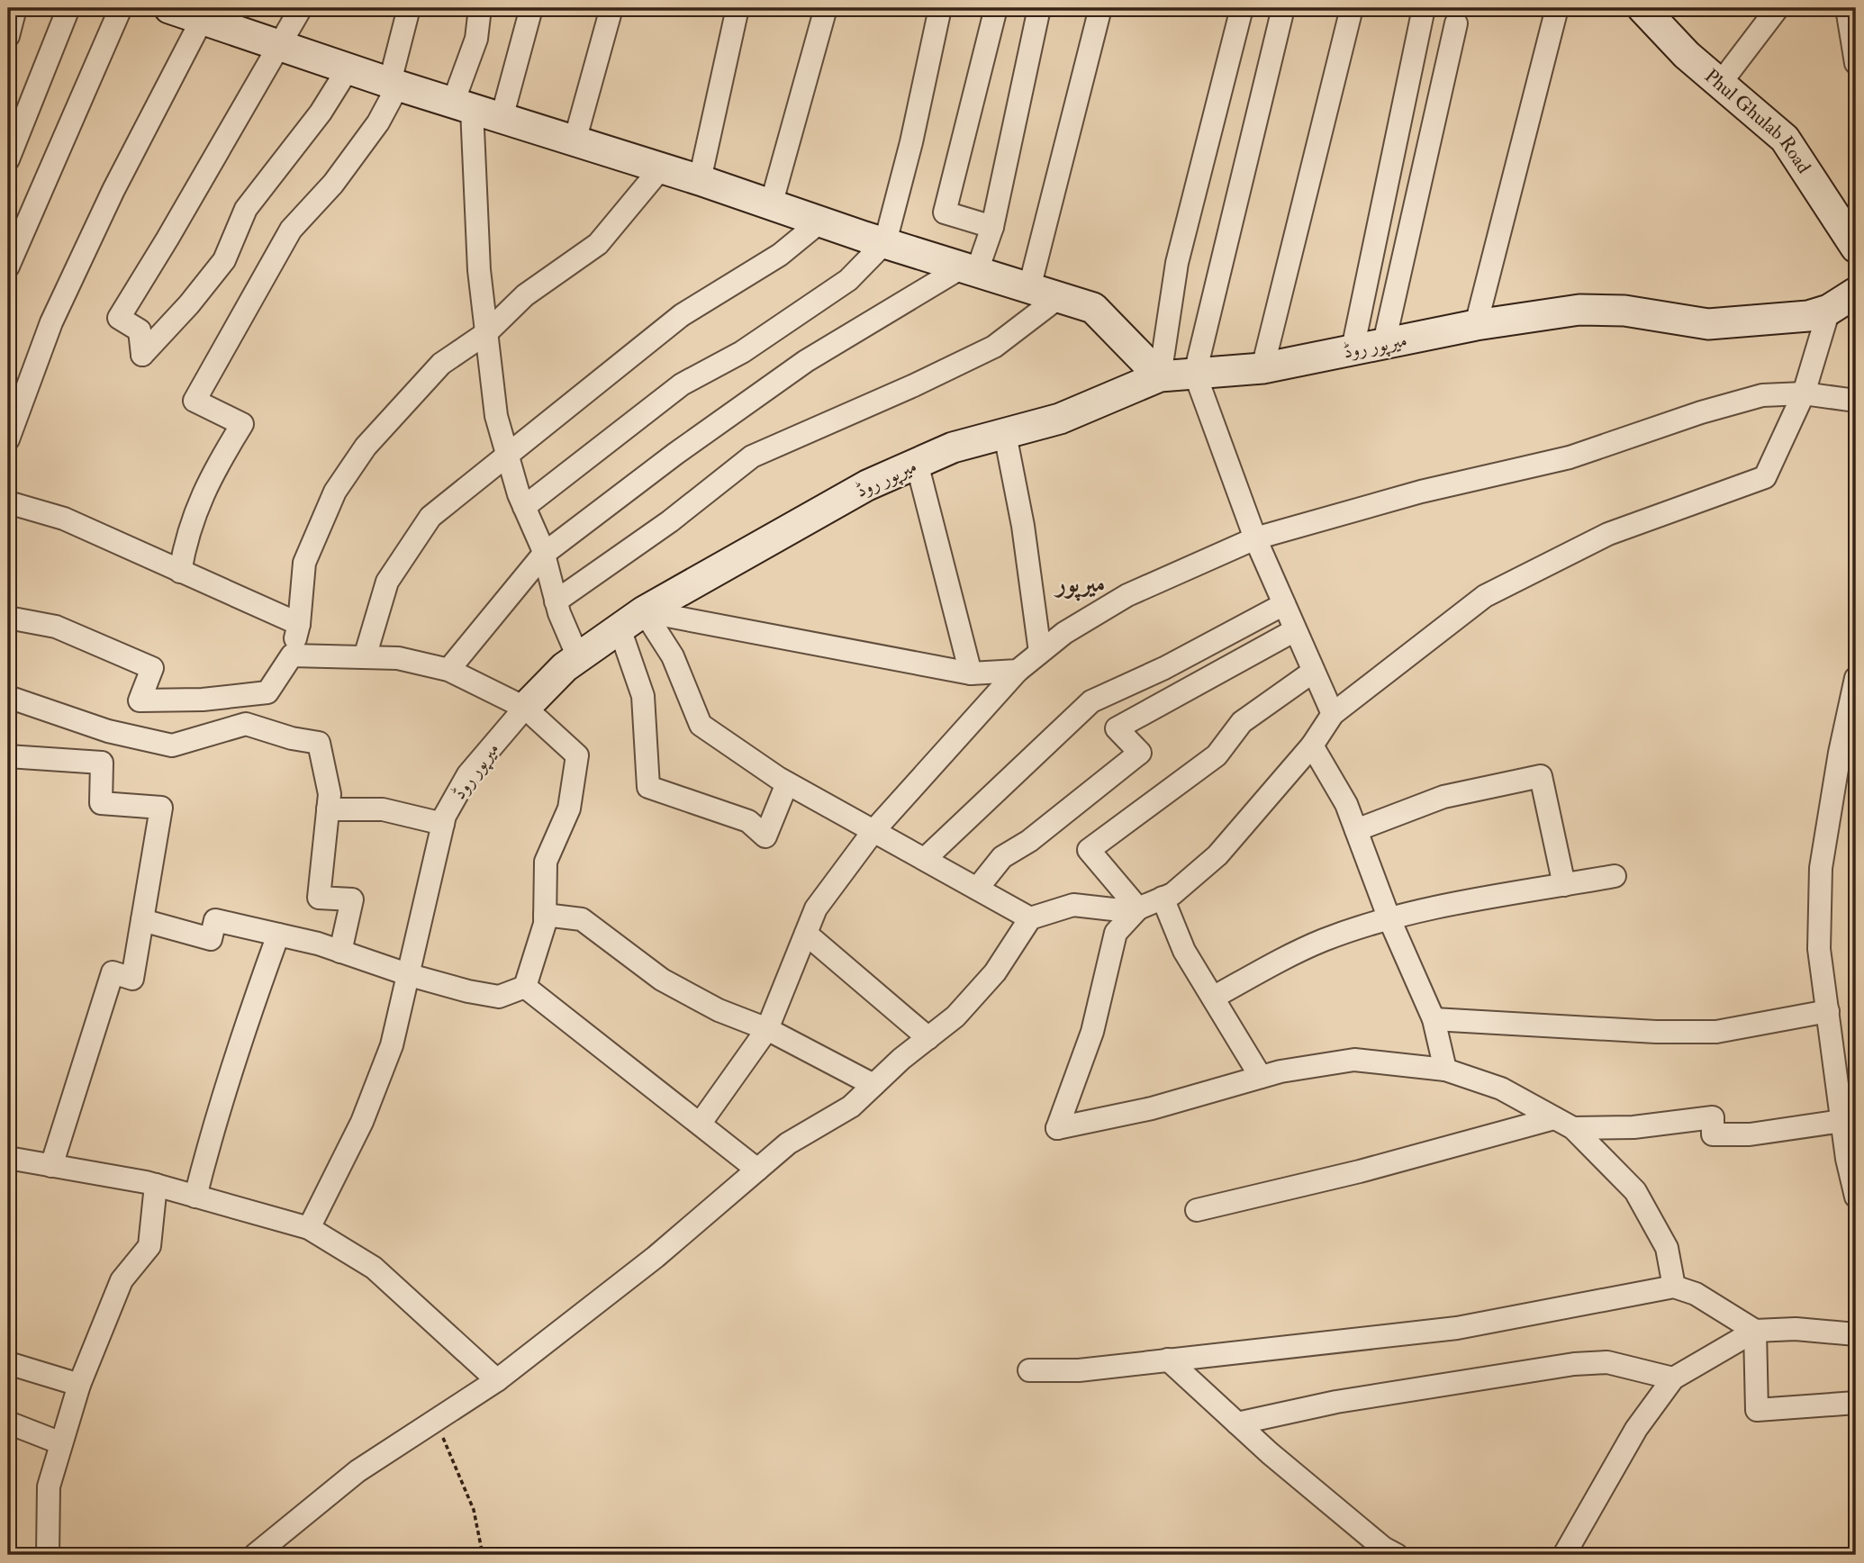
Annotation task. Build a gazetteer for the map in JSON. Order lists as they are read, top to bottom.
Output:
{
  "streets": {
    "street": ["Phul Ghulab Road", "میرپور روڈ"]
  },
  "districts": ["میرپور"]
}
